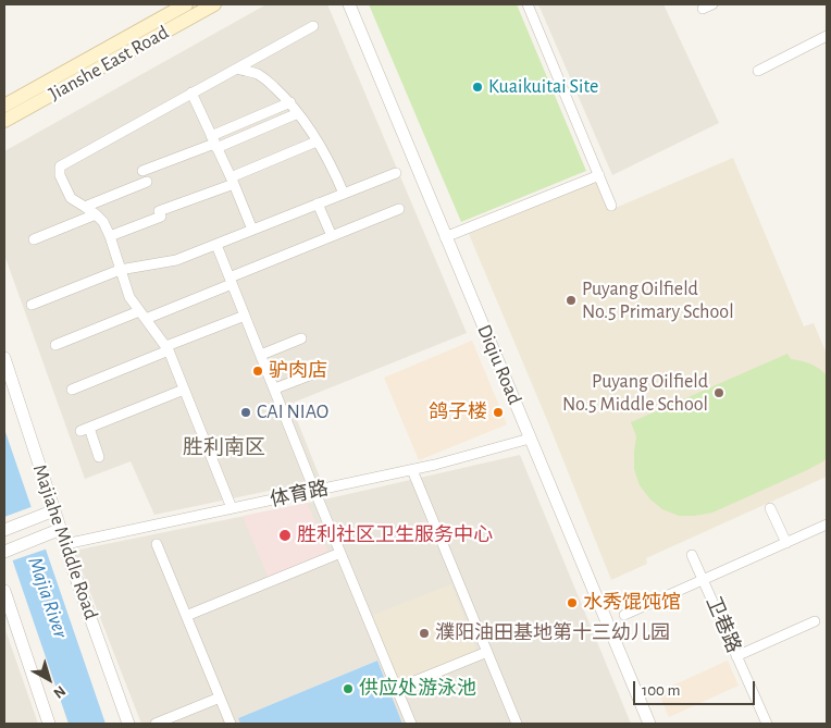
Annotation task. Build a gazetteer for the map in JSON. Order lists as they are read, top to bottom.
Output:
{
  "streets": {
    "main road": ["Jianshe East Road"],
    "street": [
      "Diqiu Road",
      "体育路",
      "Majiahe Middle Road",
      "卫巷路"
    ]
  },
  "crossings": [
    ["Diqiu Road", "体育路"],
    ["体育路", "Majiahe Middle Road"]
  ],
  "districts": ["胜利南区"],
  "water": ["Majia River"],
  "places": [
    "Kuaikuitai Site",
    "Puyang Oilfield No.5 Primary School",
    "驴肉店",
    "Puyang Oilfield No.5 Middle School",
    "CAI NIAO",
    "鸽子楼",
    "胜利社区卫生服务中心",
    "水秀馄饨馆",
    "濮阳油田基地第十三幼儿园",
    "供应处游泳池"
  ],
  "scale_bar": "100 m",
  "north": "bottom right"
}
